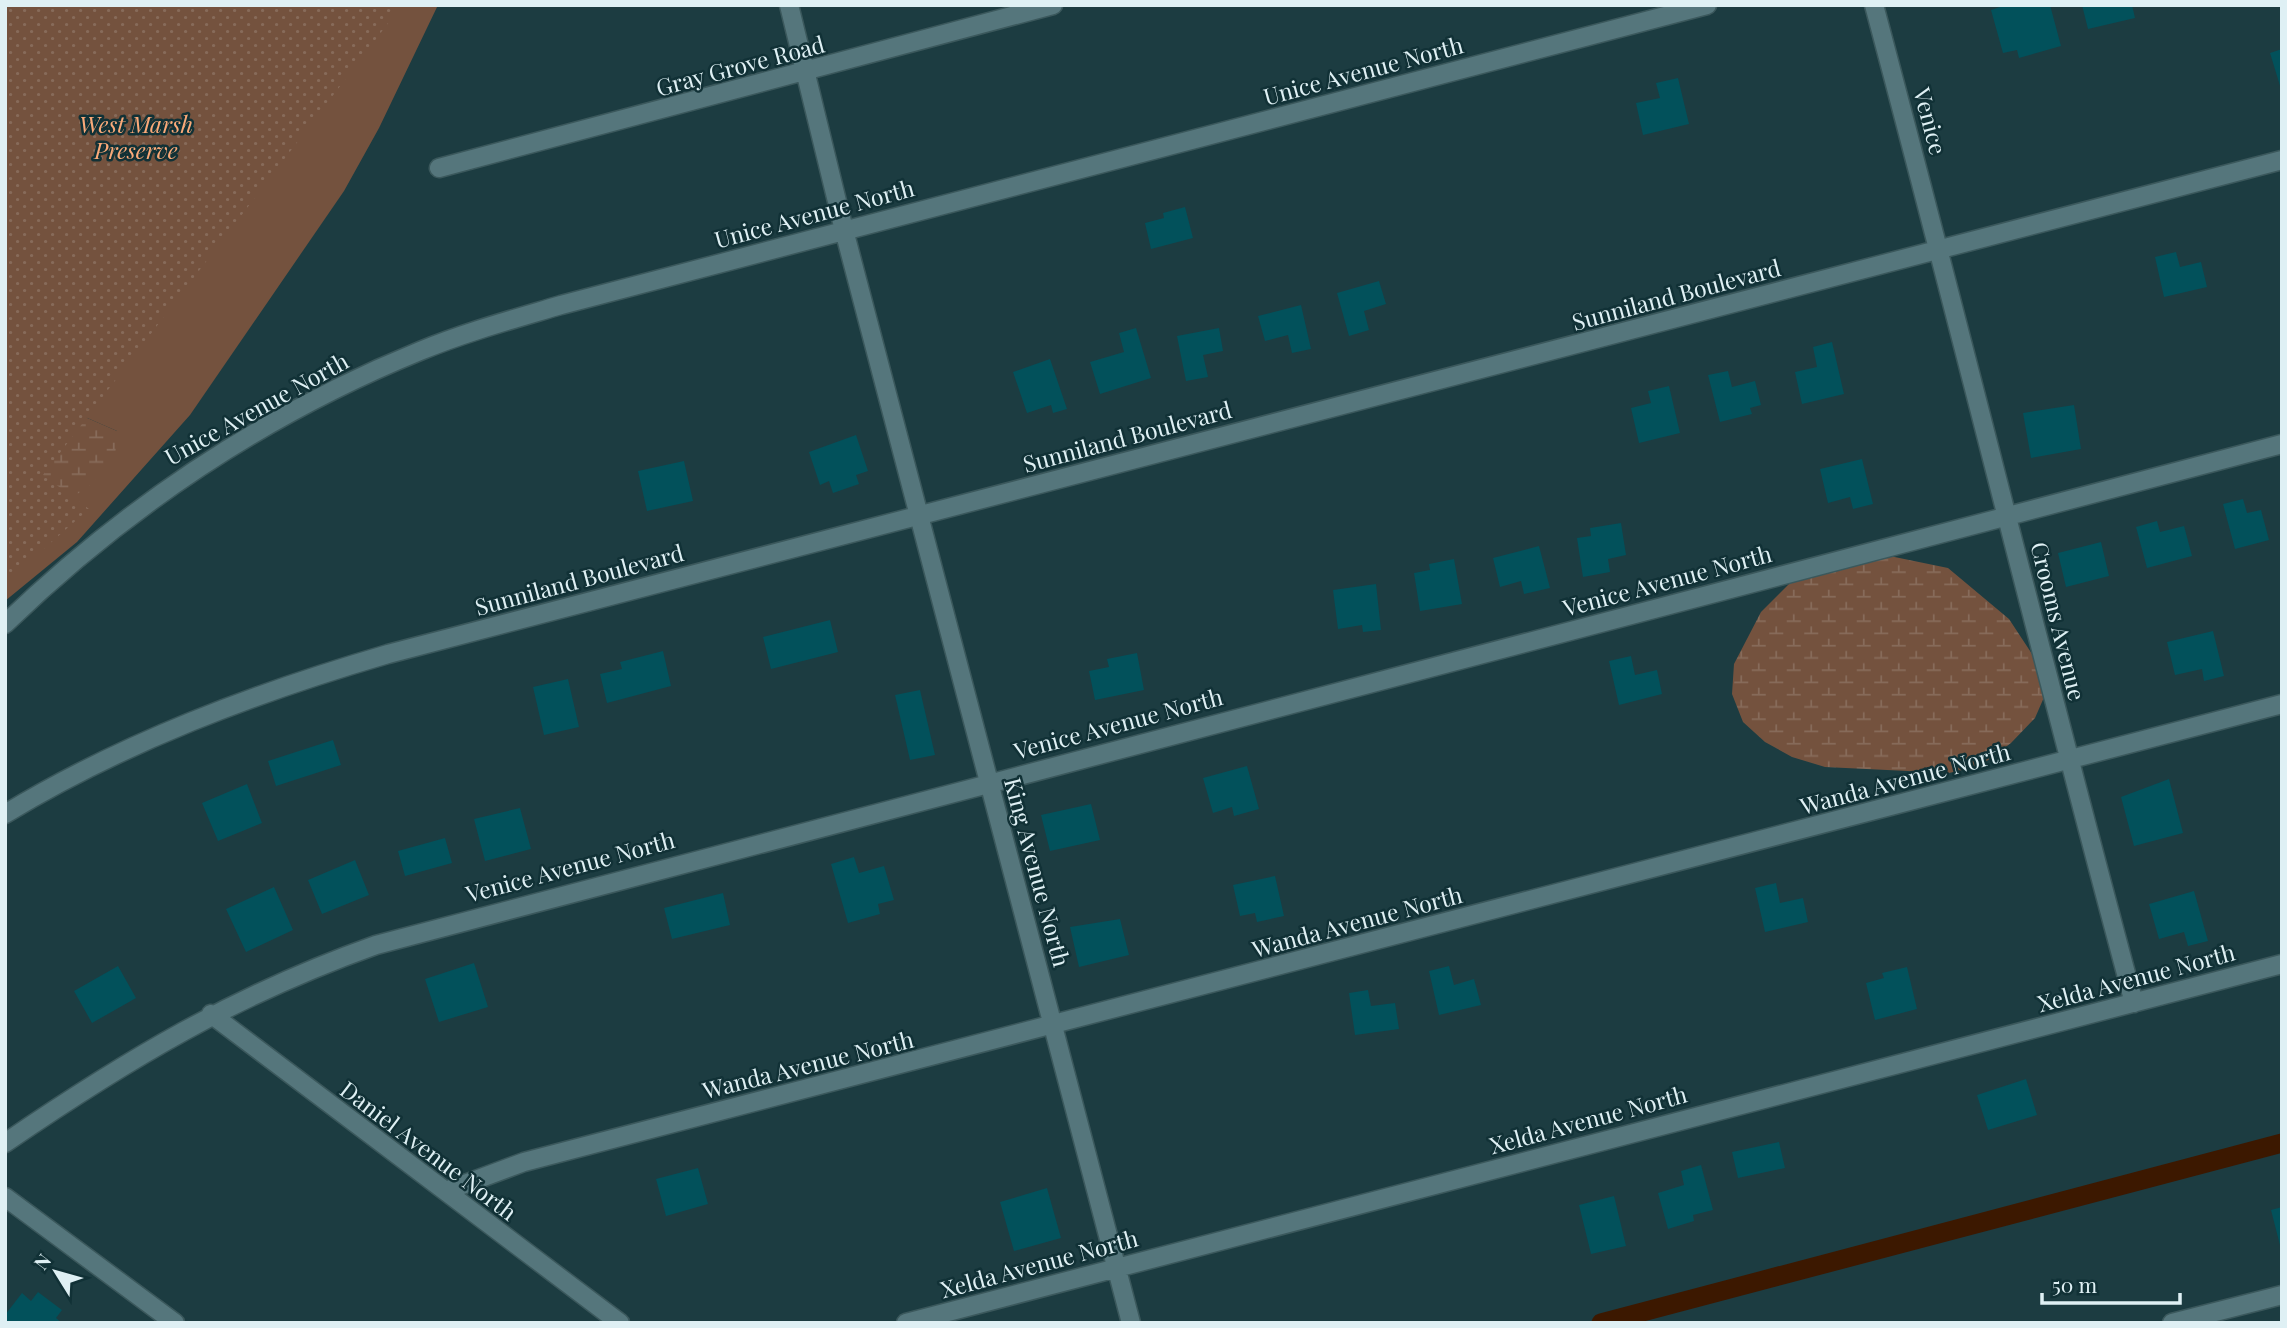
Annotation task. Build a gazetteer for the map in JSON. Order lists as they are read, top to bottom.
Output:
{
  "streets": {
    "street": [
      "Gray Grove Road",
      "Unice Avenue North",
      "Venice",
      "Sunniland Boulevard",
      "Venice Avenue North",
      "Crooms Avenue",
      "Wanda Avenue North",
      "King Avenue North",
      "Xelda Avenue North",
      "Daniel Avenue North"
    ]
  },
  "crossings": [
    ["Gray Grove Road", "King Avenue North"],
    ["Unice Avenue North", "King Avenue North"],
    ["Venice", "Sunniland Boulevard"],
    ["Venice", "Crooms Avenue"],
    ["Sunniland Boulevard", "Crooms Avenue"],
    ["Sunniland Boulevard", "King Avenue North"],
    ["Venice Avenue North", "Crooms Avenue"],
    ["Venice Avenue North", "King Avenue North"],
    ["Venice Avenue North", "Daniel Avenue North"],
    ["Crooms Avenue", "Wanda Avenue North"],
    ["Crooms Avenue", "Xelda Avenue North"],
    ["Wanda Avenue North", "King Avenue North"],
    ["Wanda Avenue North", "Daniel Avenue North"],
    ["King Avenue North", "Xelda Avenue North"]
  ],
  "parks": ["West Marsh Preserve"],
  "scale_bar": "50 m",
  "north": "top left"
}
